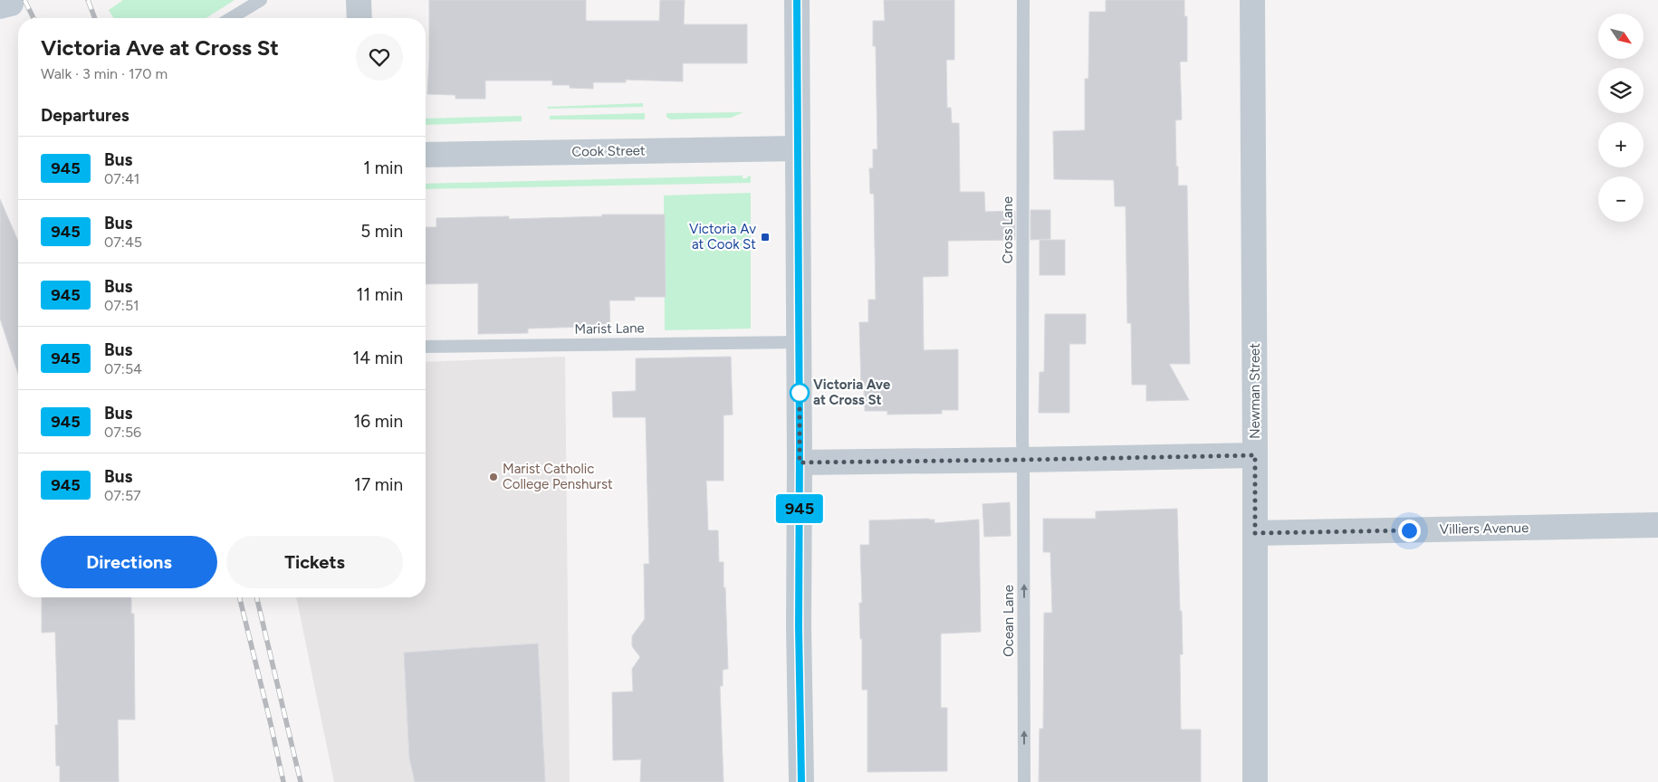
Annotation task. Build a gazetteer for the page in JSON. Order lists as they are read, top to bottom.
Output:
{
  "streets": {
    "street": ["Cook Street", "Newman Street", "Villiers Avenue"],
    "lane": ["Cross Lane", "Marist Lane", "Ocean Lane"]
  },
  "crossings": [
    ["Cross Lane", "Ocean Lane"],
    ["Newman Street", "Villiers Avenue"]
  ],
  "one_way": ["Ocean Lane"],
  "places": {
    "transit": ["Victoria Av at Cook St"],
    "other": ["Victoria Ave at Cross St", "Marist Catholic College Penshurst"]
  },
  "lines": ["bus line 945"],
  "north": "bottom right",
  "page": {
    "on_map": "945",
    "map_buttons": ["+", "−"],
    "heading": [
      ["Victoria Ave at Cross St", "Walk · 3 min · 170 m"],
      "Departures"
    ],
    "list": [
      {
        "mark": "945",
        "name": "Bus",
        "note": "07:41",
        "value": "1 min"
      },
      {
        "mark": "945",
        "name": "Bus",
        "note": "07:45",
        "value": "5 min"
      },
      {
        "mark": "945",
        "name": "Bus",
        "note": "07:51",
        "value": "11 min"
      },
      {
        "mark": "945",
        "name": "Bus",
        "note": "07:54",
        "value": "14 min"
      },
      {
        "mark": "945",
        "name": "Bus",
        "note": "07:56",
        "value": "16 min"
      },
      {
        "mark": "945",
        "name": "Bus",
        "note": "07:57",
        "value": "17 min"
      }
    ],
    "buttons": ["Directions", "Tickets"]
  }
}
